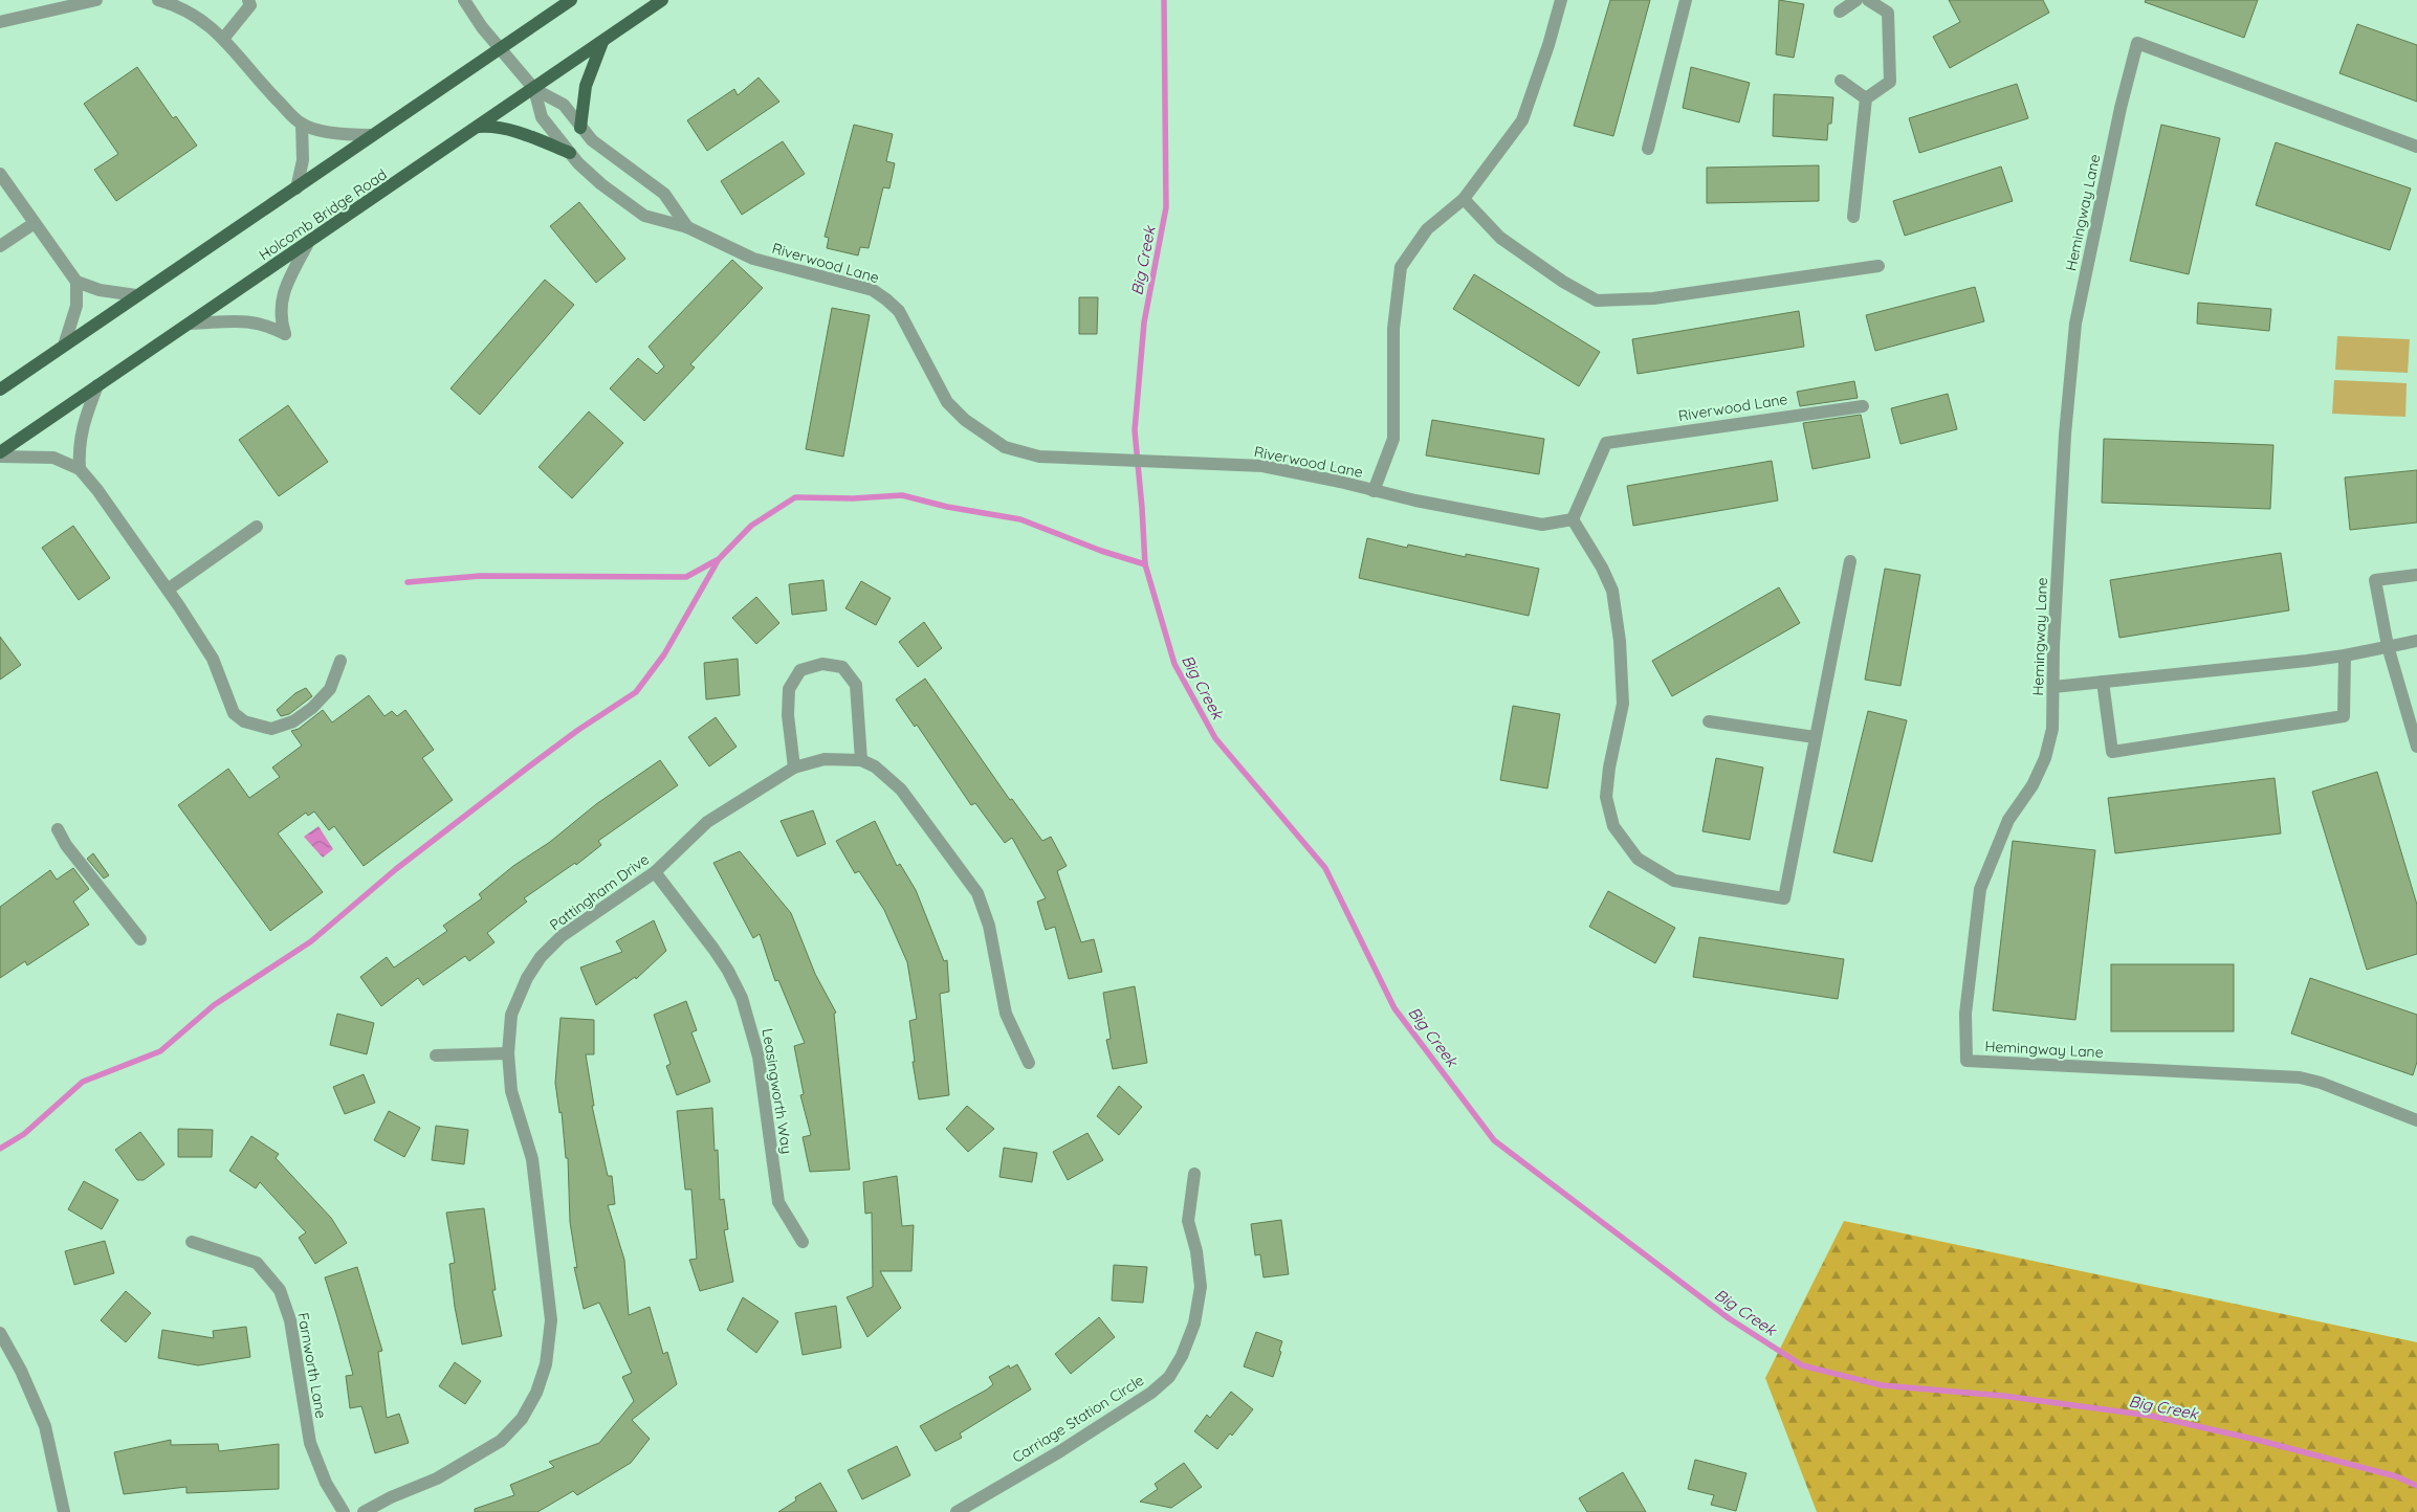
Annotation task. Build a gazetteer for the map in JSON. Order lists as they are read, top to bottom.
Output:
{
  "streets": {
    "main road": ["Holcomb Bridge Road"],
    "street": [
      "Hemingway Lane",
      "Riverwood Lane",
      "Pattingham Drive",
      "Leasingworth Way",
      "Farnworth Lane",
      "Carriage Station Circle"
    ]
  },
  "crossings": [
    ["Holcomb Bridge Road", "Riverwood Lane"],
    ["Pattingham Drive", "Leasingworth Way"]
  ],
  "water": ["Big Creek"]
}
